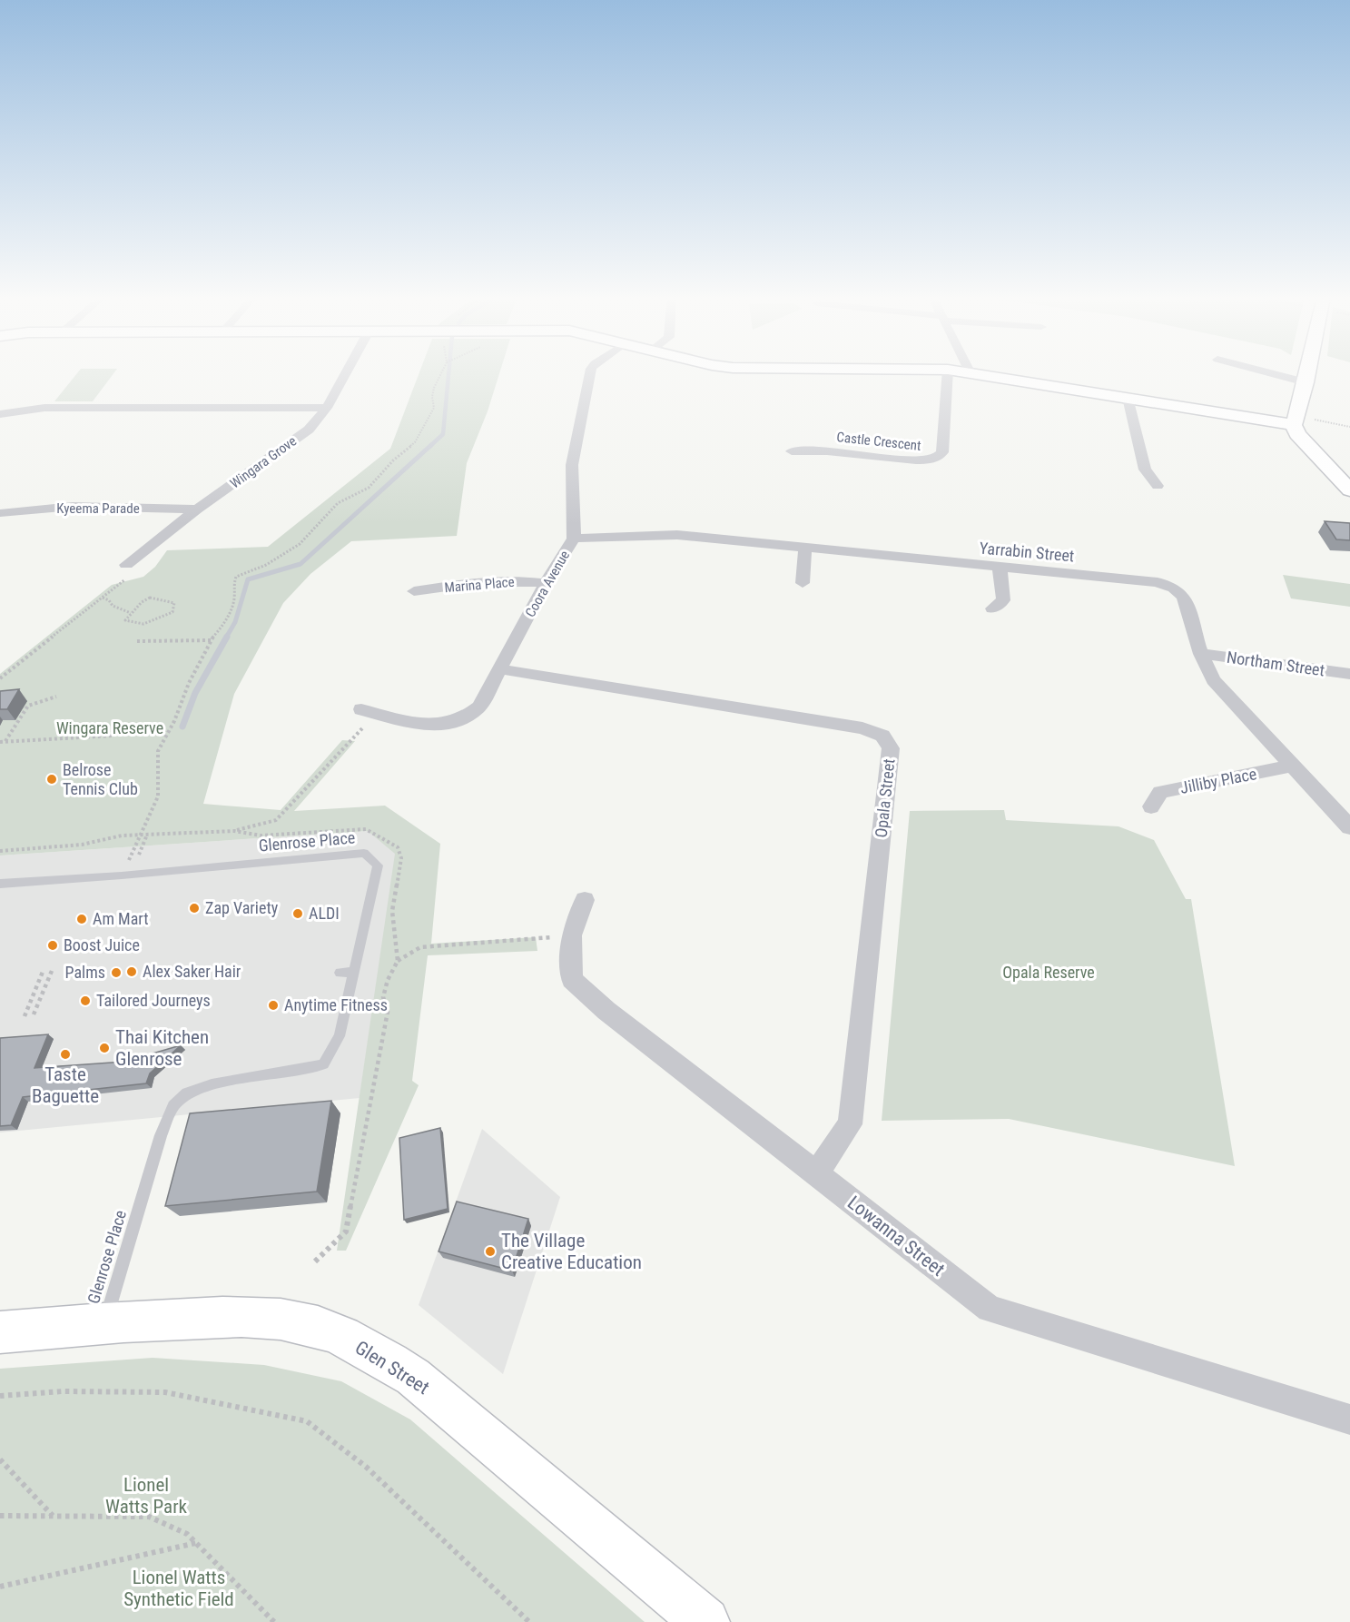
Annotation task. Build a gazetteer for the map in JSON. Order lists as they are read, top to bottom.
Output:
{
  "streets": {
    "street": [
      "Castle Crescent",
      "Wingara Grove",
      "Kyeema Parade",
      "Yarrabin Street",
      "Coora Avenue",
      "Marina Place",
      "Northam Street",
      "Jilliby Place",
      "Opala Street",
      "Lowanna Street",
      "Glen Street"
    ],
    "lane": ["Glenrose Place"]
  },
  "crossings": [
    ["Wingara Grove", "Kyeema Parade"],
    ["Yarrabin Street", "Coora Avenue"],
    ["Yarrabin Street", "Northam Street"],
    ["Yarrabin Street", "Jilliby Place"],
    ["Coora Avenue", "Marina Place"],
    ["Coora Avenue", "Opala Street"],
    ["Opala Street", "Lowanna Street"],
    ["Glenrose Place", "Glen Street"]
  ],
  "parks": [
    "Wingara Reserve",
    "Opala Reserve",
    "Lionel Watts Park",
    "Lionel Watts Synthetic Field"
  ],
  "places": [
    "Belrose Tennis Club",
    "Zap Variety",
    "ALDI",
    "Am Mart",
    "Boost Juice",
    "Alex Saker Hair",
    "Palms",
    "Tailored Journeys",
    "Anytime Fitness",
    "Thai Kitchen Glenrose",
    "Taste Baguette",
    "The Village Creative Education"
  ]
}
